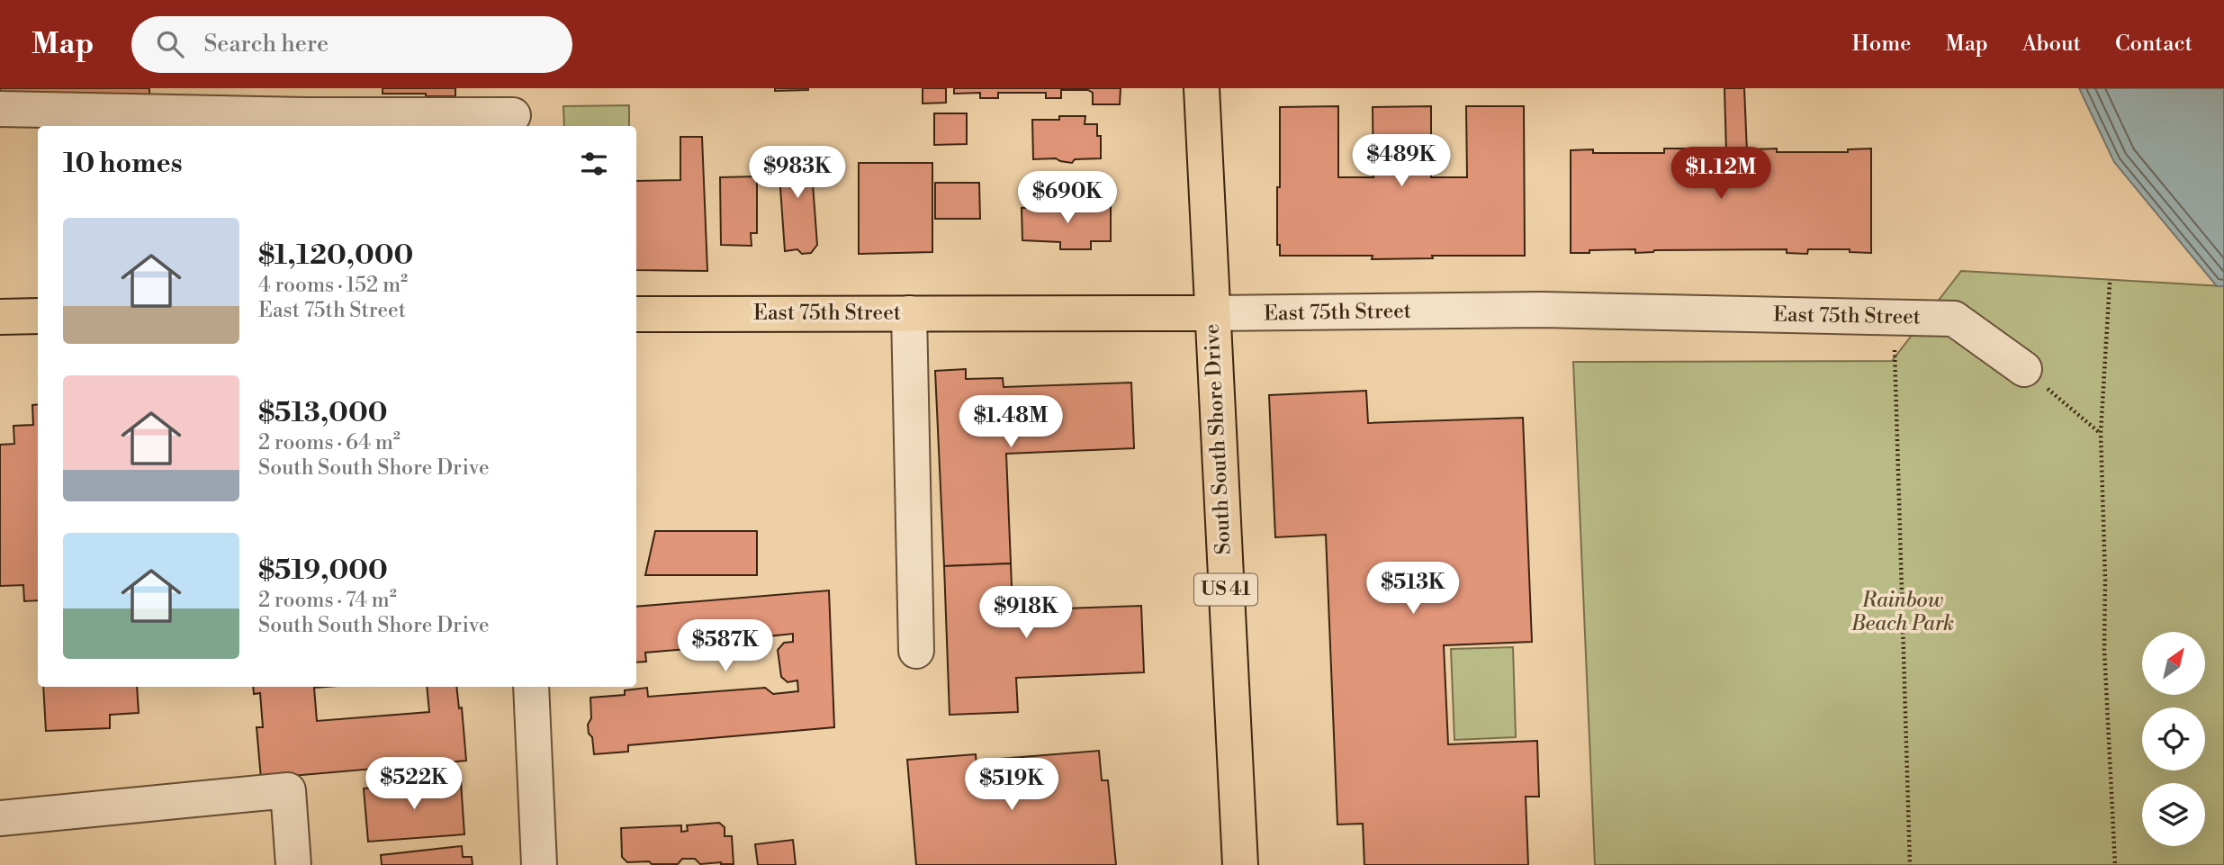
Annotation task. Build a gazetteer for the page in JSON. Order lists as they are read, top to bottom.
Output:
{
  "streets": {
    "main road": ["East 75th Street", "South South Shore Drive", "US 41"]
  },
  "crossings": [
    ["East 75th Street", "South South Shore Drive"]
  ],
  "parks": ["Rainbow Beach Park"],
  "north": "top right",
  "page": {
    "header": "Map",
    "search": "Search here",
    "nav": [
      "Home",
      "Map",
      "About",
      "Contact"
    ],
    "heading": "10 homes",
    "price": [
      "$489K",
      "$983K",
      "$1.12M",
      "$690K",
      "$1.48M",
      "$513K",
      "$918K",
      "$587K",
      "$522K",
      "$519K"
    ],
    "list": [
      {
        "name": "$1,120,000",
        "note": "4 rooms · 152 m² · East 75th Street"
      },
      {
        "name": "$513,000",
        "note": "2 rooms · 64 m² · South South Shore Drive"
      },
      {
        "name": "$519,000",
        "note": "2 rooms · 74 m² · South South Shore Drive"
      }
    ]
  }
}
